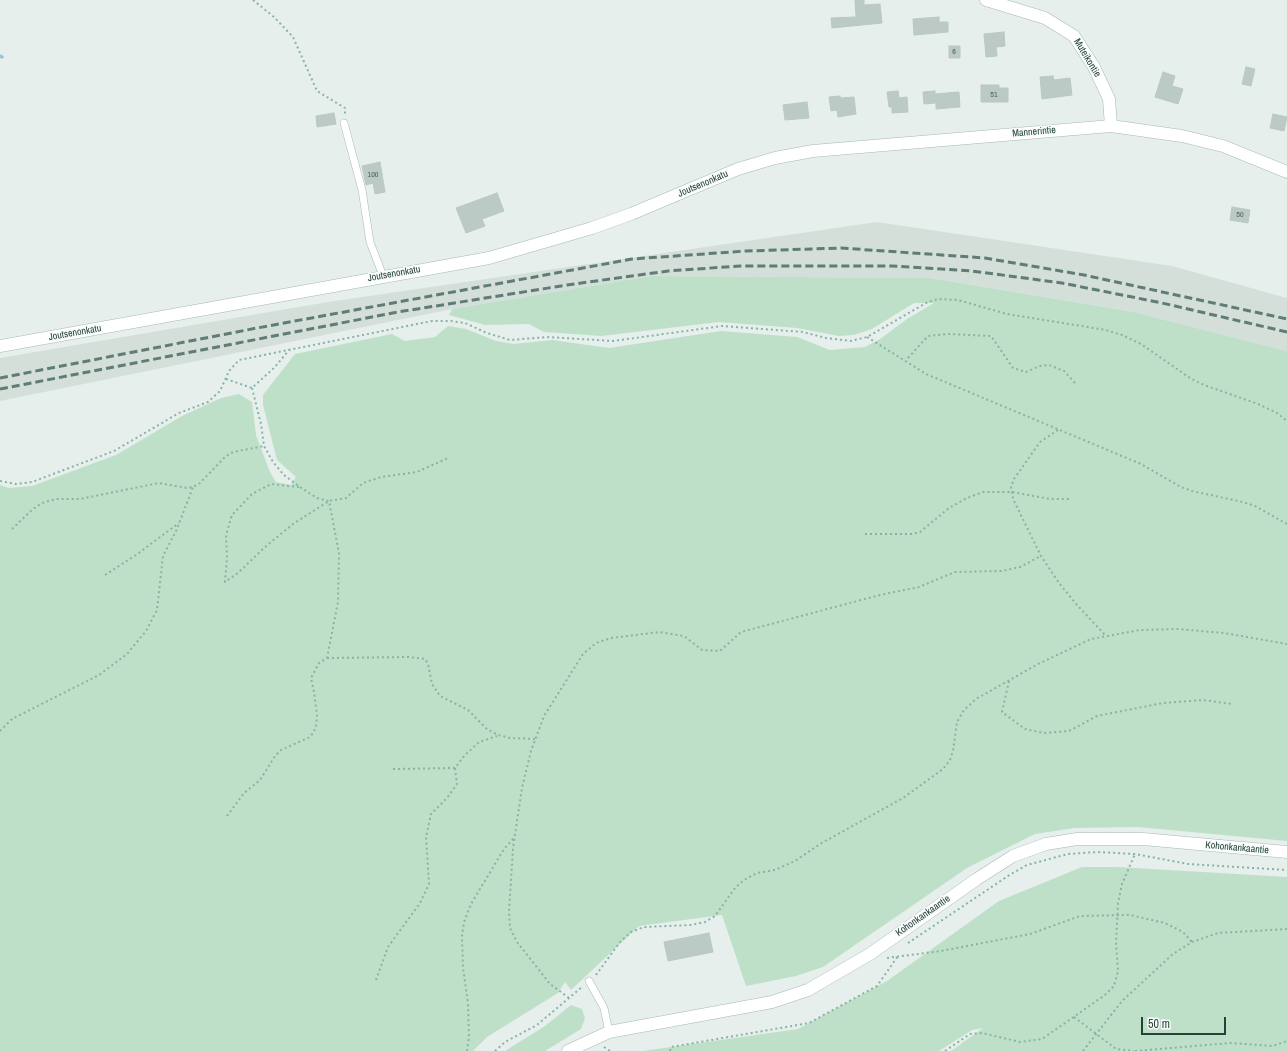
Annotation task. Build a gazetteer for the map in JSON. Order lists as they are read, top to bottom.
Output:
{
  "streets": {
    "street": [
      "Muteikontie",
      "Mannerintie",
      "Joutsenonkatu",
      "Kohonkankaantie"
    ]
  },
  "crossings": [
    ["Muteikontie", "Mannerintie"],
    ["Mannerintie", "Joutsenonkatu"]
  ],
  "house_numbers": [
    "6",
    "51",
    "100",
    "50"
  ],
  "scale_bar": "50 m"
}
